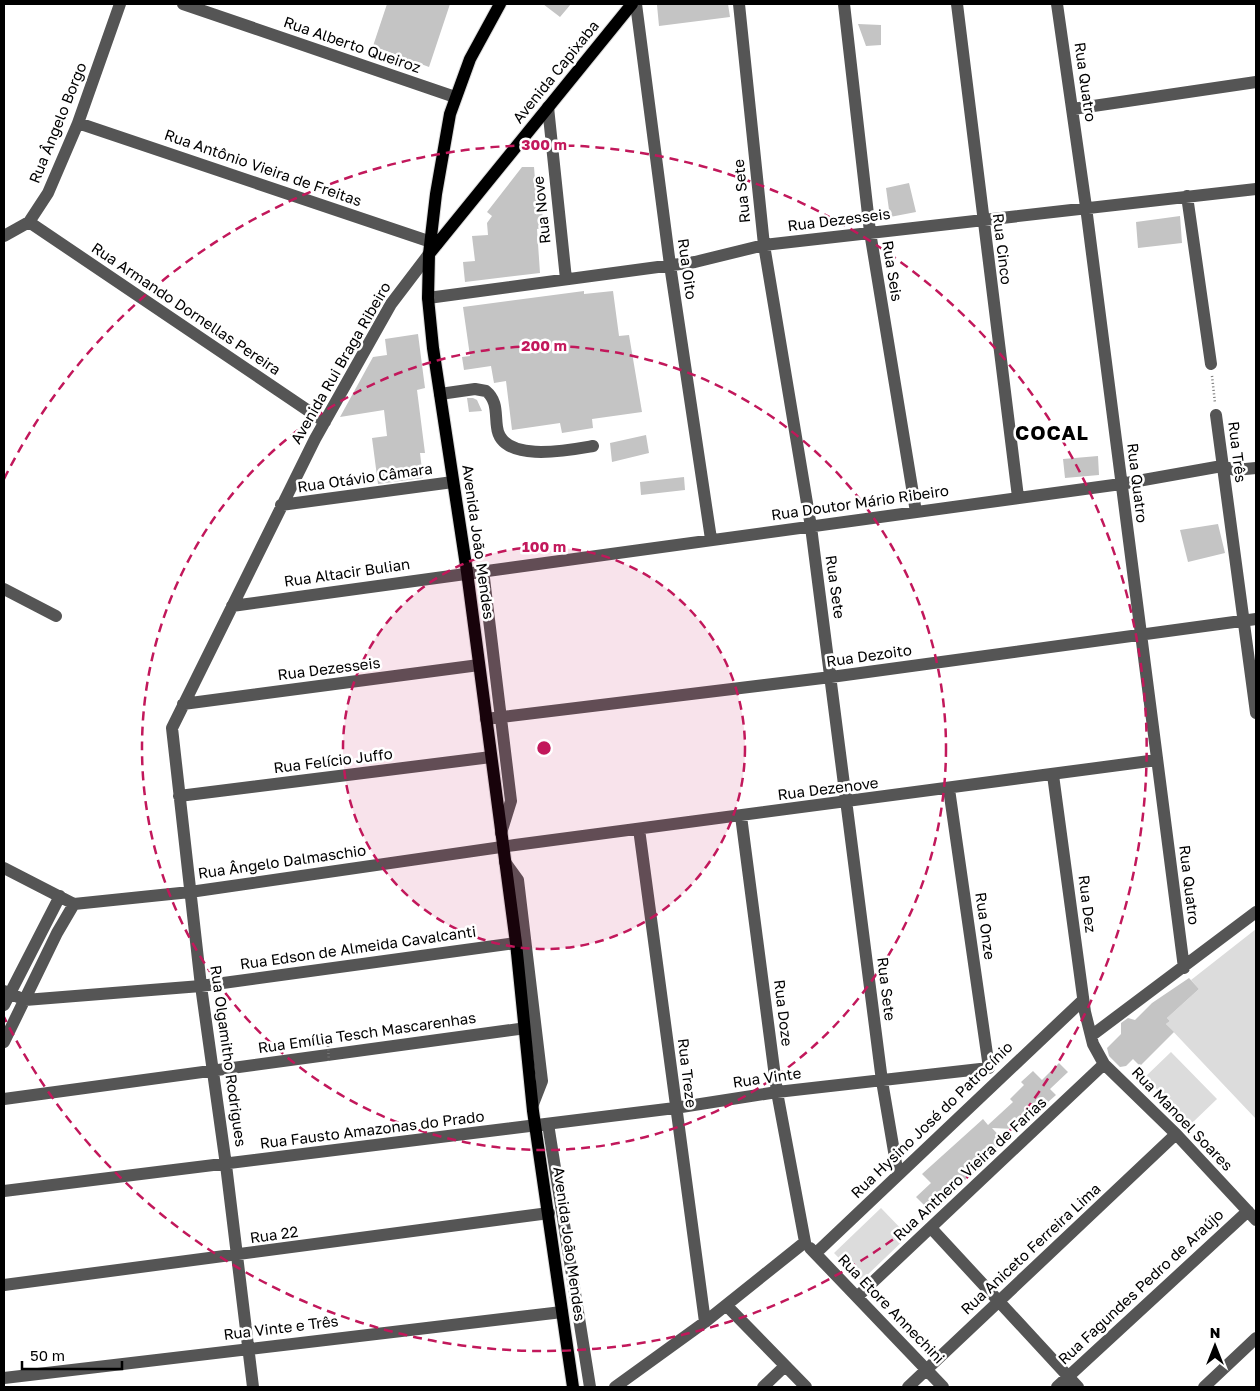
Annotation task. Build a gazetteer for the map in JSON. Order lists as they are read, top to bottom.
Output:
{
  "streets": {
    "main road": ["Avenida Capixaba", "Avenida João Mendes"],
    "street": [
      "Rua Alberto Queiroz",
      "Rua Quatro",
      "Rua Ângelo Borgo",
      "Rua Antônio Vieira de Freitas",
      "Rua Sete",
      "Rua Nove",
      "Rua Dezesseis",
      "Rua Cinco",
      "Rua Oito",
      "Rua Seis",
      "Rua Armando Dornellas Pereira",
      "Avenida Rui Braga Ribeiro",
      "Rua Três",
      "Rua Otávio Câmara",
      "Rua Doutor Mário Ribeiro",
      "Rua Altacir Bulian",
      "Rua Dezoito",
      "Rua Felício Juffo",
      "Rua Dezenove",
      "Rua Ângelo Dalmaschio",
      "Rua Dez",
      "Rua Onze",
      "Rua Edson de Almeida Cavalcanti",
      "Rua Doze",
      "Rua Emília Tesch Mascarenhas",
      "Rua Olgamitho Rodrigues",
      "Rua Treze",
      "Rua Vinte",
      "Rua Manoel Soares",
      "Rua Hysino José do Patrocínio",
      "Rua Fausto Amazonas do Prado",
      "Rua Anthero Vieira de Farias",
      "Rua 22",
      "Rua Aniceto Ferreira Lima",
      "Rua Fagundes Pedro de Araújo",
      "Rua Etore Annechini",
      "Rua Vinte e Três"
    ]
  },
  "crossings": [
    ["Avenida Capixaba", "Rua Antônio Vieira de Freitas"],
    ["Avenida Capixaba", "Rua Nove"],
    ["Avenida Capixaba", "Rua Oito"],
    ["Avenida Capixaba", "Avenida Rui Braga Ribeiro"],
    ["Avenida Capixaba", "Avenida João Mendes"],
    ["Rua Quatro", "Rua Dezesseis"],
    ["Rua Quatro", "Rua Doutor Mário Ribeiro"],
    ["Rua Quatro", "Rua Dezoito"],
    ["Rua Quatro", "Rua Dezenove"],
    ["Rua Ângelo Borgo", "Rua Antônio Vieira de Freitas"],
    ["Rua Ângelo Borgo", "Rua Armando Dornellas Pereira"],
    ["Rua Antônio Vieira de Freitas", "Avenida Rui Braga Ribeiro"],
    ["Rua Antônio Vieira de Freitas", "Avenida João Mendes"],
    ["Rua Sete", "Rua Dezesseis"],
    ["Rua Sete", "Rua Doutor Mário Ribeiro"],
    ["Rua Sete", "Rua Dezoito"],
    ["Rua Sete", "Rua Dezenove"],
    ["Rua Sete", "Rua Vinte"],
    ["Rua Sete", "Rua Hysino José do Patrocínio"],
    ["Rua Nove", "Rua Dezesseis"],
    ["Rua Dezesseis", "Rua Cinco"],
    ["Rua Dezesseis", "Rua Oito"],
    ["Rua Dezesseis", "Rua Seis"],
    ["Rua Dezesseis", "Avenida Rui Braga Ribeiro"],
    ["Rua Dezesseis", "Avenida João Mendes"],
    ["Rua Cinco", "Rua Doutor Mário Ribeiro"],
    ["Rua Oito", "Rua Doutor Mário Ribeiro"],
    ["Rua Seis", "Rua Doutor Mário Ribeiro"],
    ["Rua Armando Dornellas Pereira", "Avenida Rui Braga Ribeiro"],
    ["Avenida Rui Braga Ribeiro", "Rua Otávio Câmara"],
    ["Avenida Rui Braga Ribeiro", "Avenida João Mendes"],
    ["Avenida Rui Braga Ribeiro", "Rua Altacir Bulian"],
    ["Avenida Rui Braga Ribeiro", "Rua Olgamitho Rodrigues"],
    ["Rua Três", "Rua Doutor Mário Ribeiro"],
    ["Rua Três", "Rua Dezoito"],
    ["Rua Otávio Câmara", "Avenida João Mendes"],
    ["Rua Doutor Mário Ribeiro", "Avenida João Mendes"],
    ["Rua Doutor Mário Ribeiro", "Rua Altacir Bulian"],
    ["Avenida João Mendes", "Rua Altacir Bulian"],
    ["Avenida João Mendes", "Rua Dezoito"],
    ["Avenida João Mendes", "Rua Felício Juffo"],
    ["Avenida João Mendes", "Rua Dezenove"],
    ["Avenida João Mendes", "Rua Ângelo Dalmaschio"],
    ["Avenida João Mendes", "Rua Edson de Almeida Cavalcanti"],
    ["Avenida João Mendes", "Rua Emília Tesch Mascarenhas"],
    ["Avenida João Mendes", "Rua Vinte"],
    ["Avenida João Mendes", "Rua Fausto Amazonas do Prado"],
    ["Avenida João Mendes", "Rua 22"],
    ["Avenida João Mendes", "Rua Vinte e Três"],
    ["Rua Felício Juffo", "Rua Olgamitho Rodrigues"],
    ["Rua Dezenove", "Rua Ângelo Dalmaschio"],
    ["Rua Dezenove", "Rua Dez"],
    ["Rua Dezenove", "Rua Onze"],
    ["Rua Dezenove", "Rua Doze"],
    ["Rua Dezenove", "Rua Treze"],
    ["Rua Ângelo Dalmaschio", "Rua Olgamitho Rodrigues"],
    ["Rua Dez", "Rua Manoel Soares"],
    ["Rua Dez", "Rua Hysino José do Patrocínio"],
    ["Rua Onze", "Rua Vinte"],
    ["Rua Edson de Almeida Cavalcanti", "Rua Olgamitho Rodrigues"],
    ["Rua Doze", "Rua Vinte"],
    ["Rua Emília Tesch Mascarenhas", "Rua Olgamitho Rodrigues"],
    ["Rua Olgamitho Rodrigues", "Rua Fausto Amazonas do Prado"],
    ["Rua Olgamitho Rodrigues", "Rua 22"],
    ["Rua Olgamitho Rodrigues", "Rua Vinte e Três"],
    ["Rua Treze", "Rua Vinte"],
    ["Rua Vinte", "Rua Fausto Amazonas do Prado"],
    ["Rua Manoel Soares", "Rua Anthero Vieira de Farias"],
    ["Rua Manoel Soares", "Rua Aniceto Ferreira Lima"],
    ["Rua Manoel Soares", "Rua Fagundes Pedro de Araújo"],
    ["Rua Hysino José do Patrocínio", "Rua Etore Annechini"],
    ["Rua Anthero Vieira de Farias", "Rua Etore Annechini"],
    ["Rua Aniceto Ferreira Lima", "Rua Etore Annechini"]
  ],
  "districts": ["COCAL"],
  "scale_bar": "50 m",
  "north": "top",
  "rings": ["300 m", "200 m", "100 m"]
}
